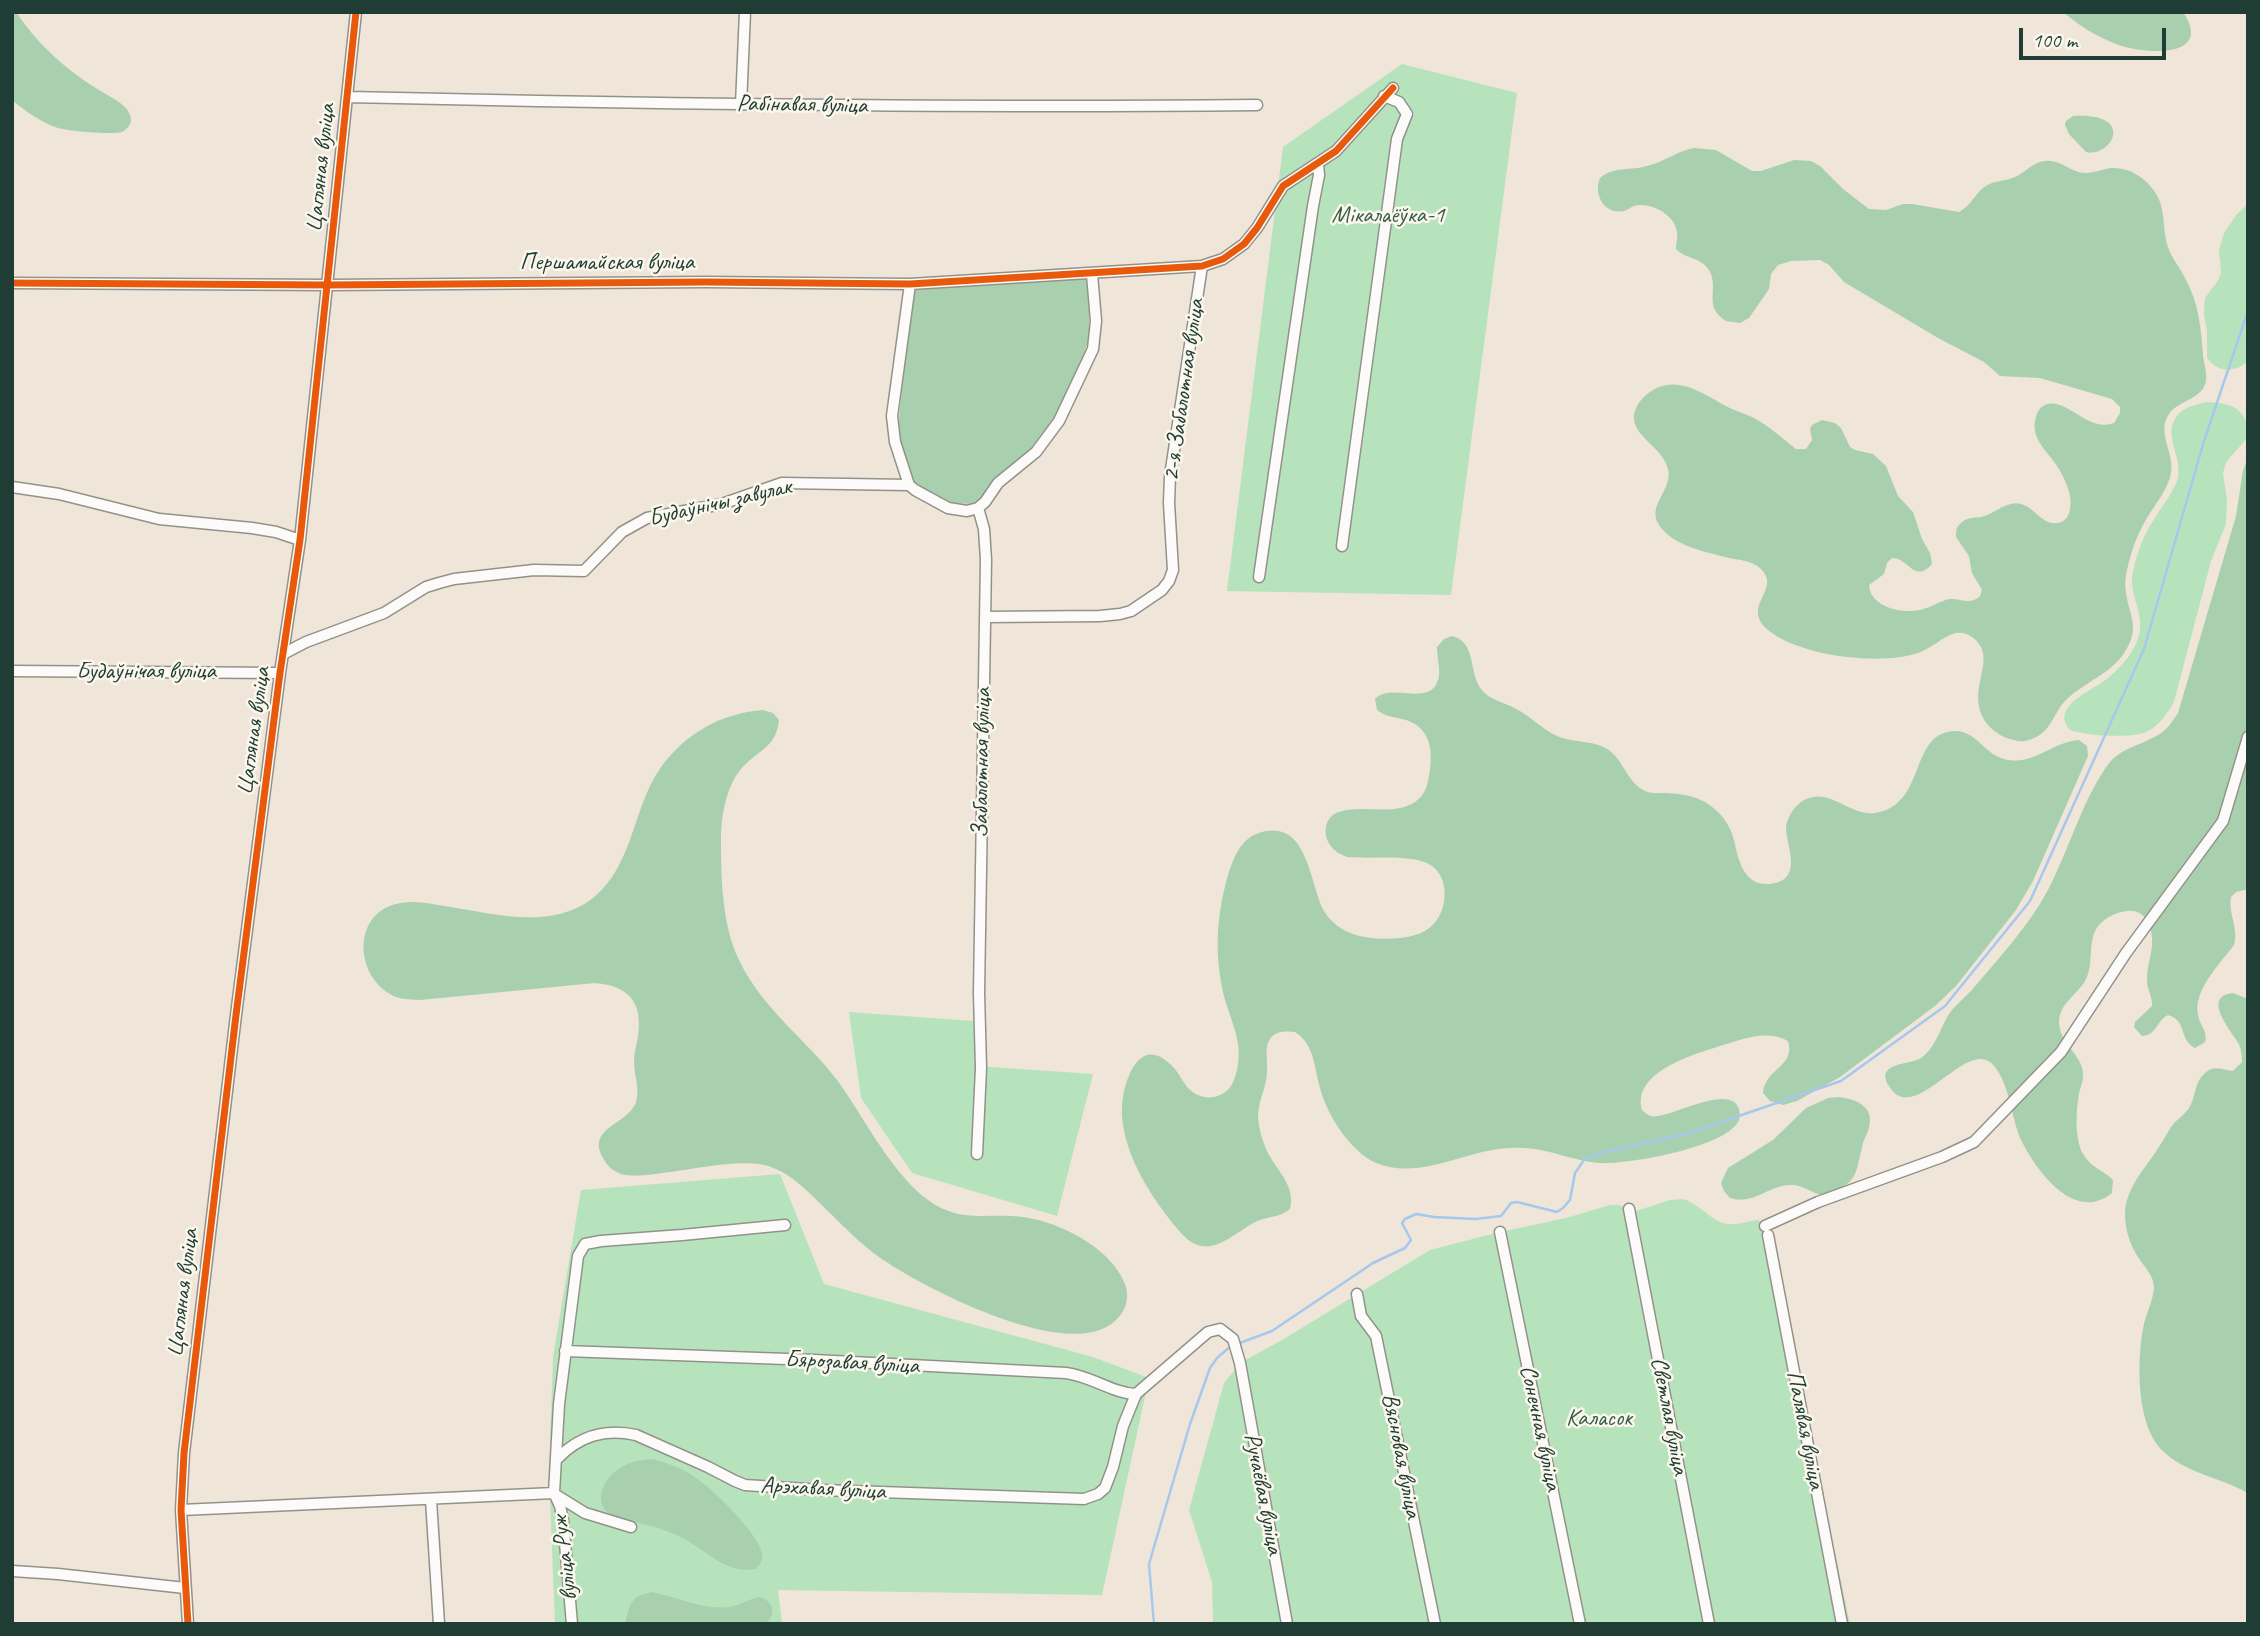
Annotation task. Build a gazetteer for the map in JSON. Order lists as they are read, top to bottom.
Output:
{
  "streets": {
    "street": [
      "Рабінавая вуліца",
      "Цагляная вуліца",
      "Першамайская вуліца",
      "2-я Забалотная вуліца",
      "Будаўнічы завулак",
      "Будаўнічая вуліца",
      "Забалотная вуліца",
      "Бярозавая вуліца",
      "Светлая вуліца",
      "Сонечная вуліца",
      "Палявая вуліца",
      "Вясновая вуліца",
      "Арэхавая вуліца",
      "Ручаёвая вуліца",
      "вуліца Руж"
    ]
  },
  "crossings": [
    ["Рабінавая вуліца", "Цагляная вуліца"],
    ["Цагляная вуліца", "Першамайская вуліца"],
    ["Цагляная вуліца", "Будаўнічы завулак"],
    ["Цагляная вуліца", "Будаўнічая вуліца"],
    ["Першамайская вуліца", "2-я Забалотная вуліца"],
    ["2-я Забалотная вуліца", "Забалотная вуліца"],
    ["Бярозавая вуліца", "Арэхавая вуліца"],
    ["Бярозавая вуліца", "Ручаёвая вуліца"],
    ["Бярозавая вуліца", "вуліца Руж"],
    ["Арэхавая вуліца", "Ручаёвая вуліца"],
    ["Арэхавая вуліца", "вуліца Руж"]
  ],
  "parks": ["Мікалаёўка-1", "Каласок"],
  "scale_bar": "100 m"
}
